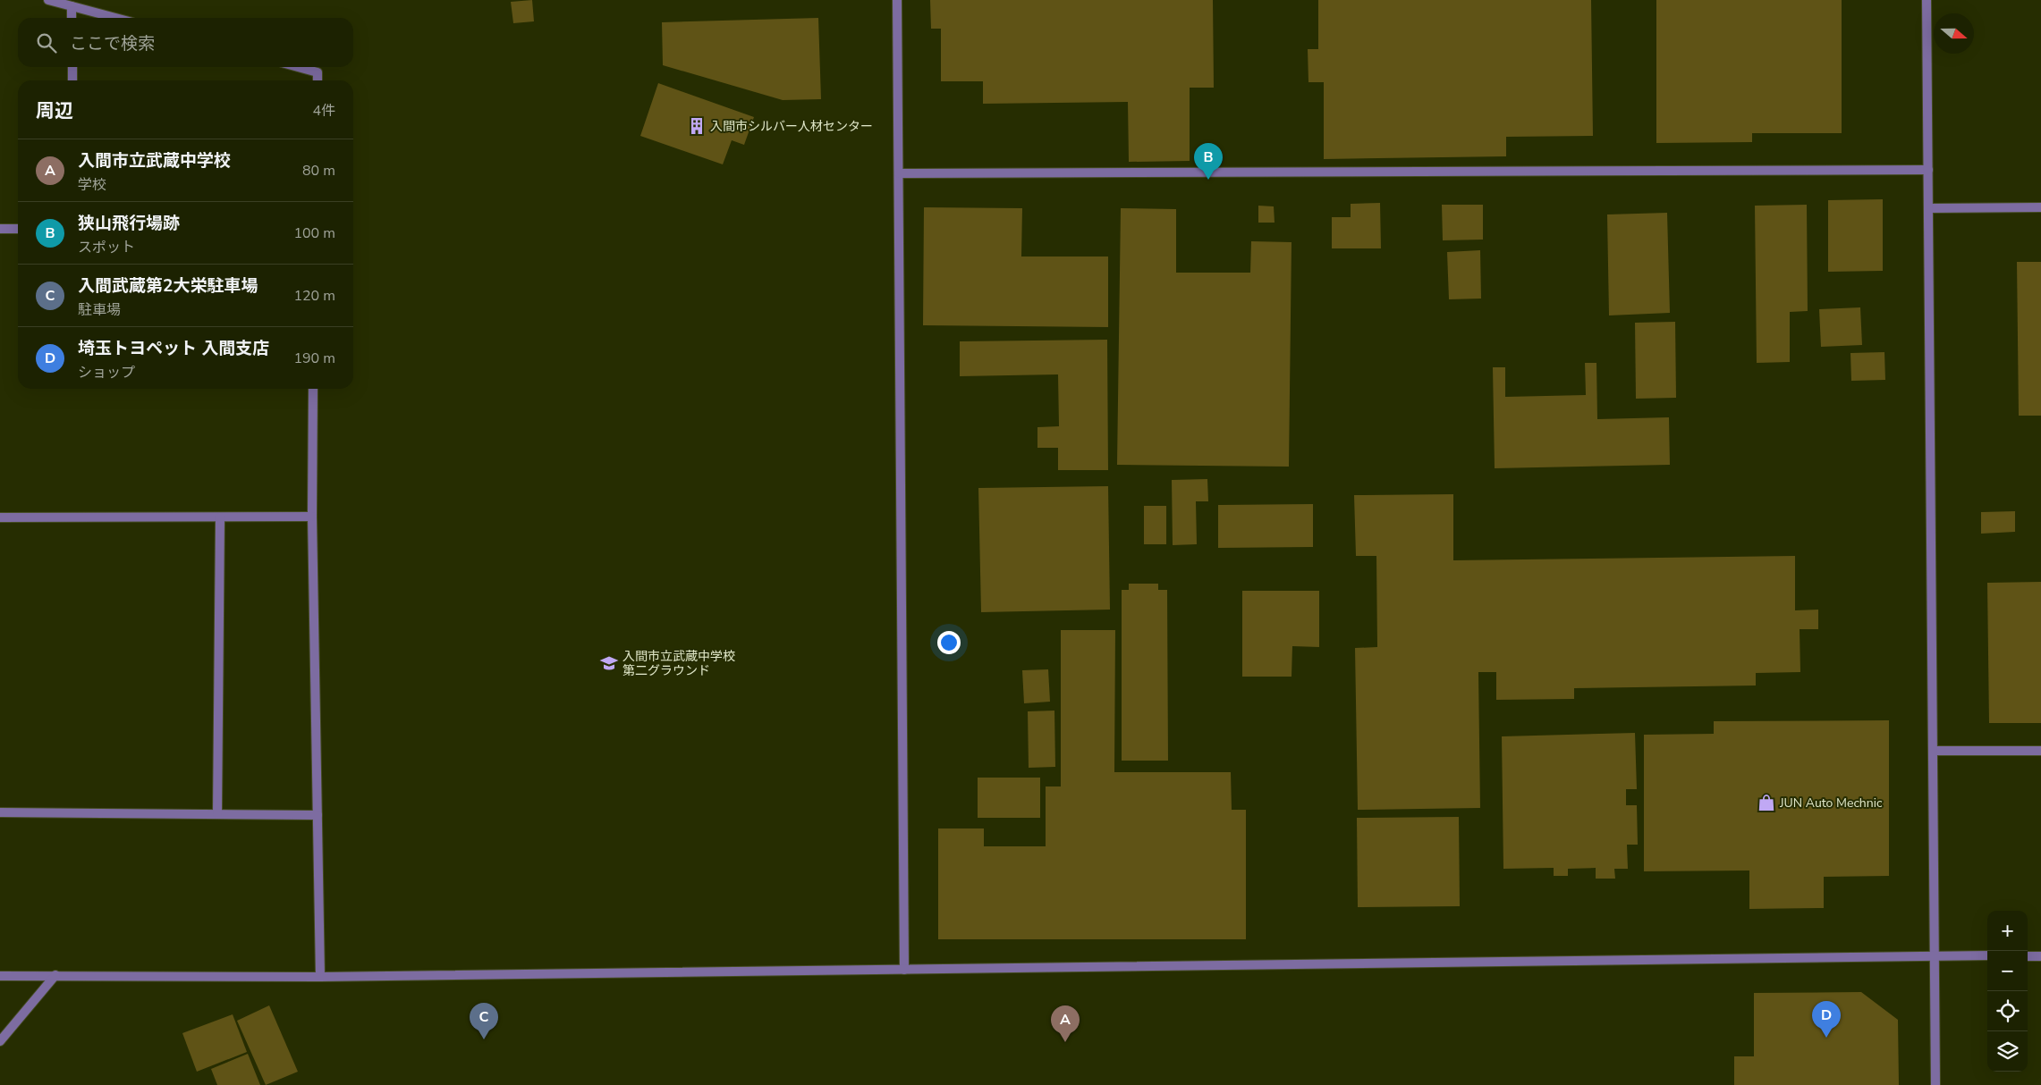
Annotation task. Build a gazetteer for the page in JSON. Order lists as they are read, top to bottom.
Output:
{
  "places": {
    "building": ["入間市シルバー人材センター"],
    "school or university": ["入間市立武蔵中学校 第二グラウンド"],
    "shop": ["JUN Auto Mechnic"]
  },
  "north": "right",
  "page": {
    "search": "ここで検索",
    "heading": ["周辺", "4件"],
    "list": [
      {
        "mark": "A",
        "name": "入間市立武蔵中学校",
        "note": "学校",
        "value": "80 m"
      },
      {
        "mark": "B",
        "name": "狭山飛行場跡",
        "note": "スポット",
        "value": "100 m"
      },
      {
        "mark": "C",
        "name": "入間武蔵第2大栄駐車場",
        "note": "駐車場",
        "value": "120 m"
      },
      {
        "mark": "D",
        "name": "埼玉トヨペット 入間支店",
        "note": "ショップ",
        "value": "190 m"
      }
    ],
    "pins": [
      "B",
      "D",
      "C",
      "A"
    ],
    "map_buttons": ["+", "−"]
  }
}
